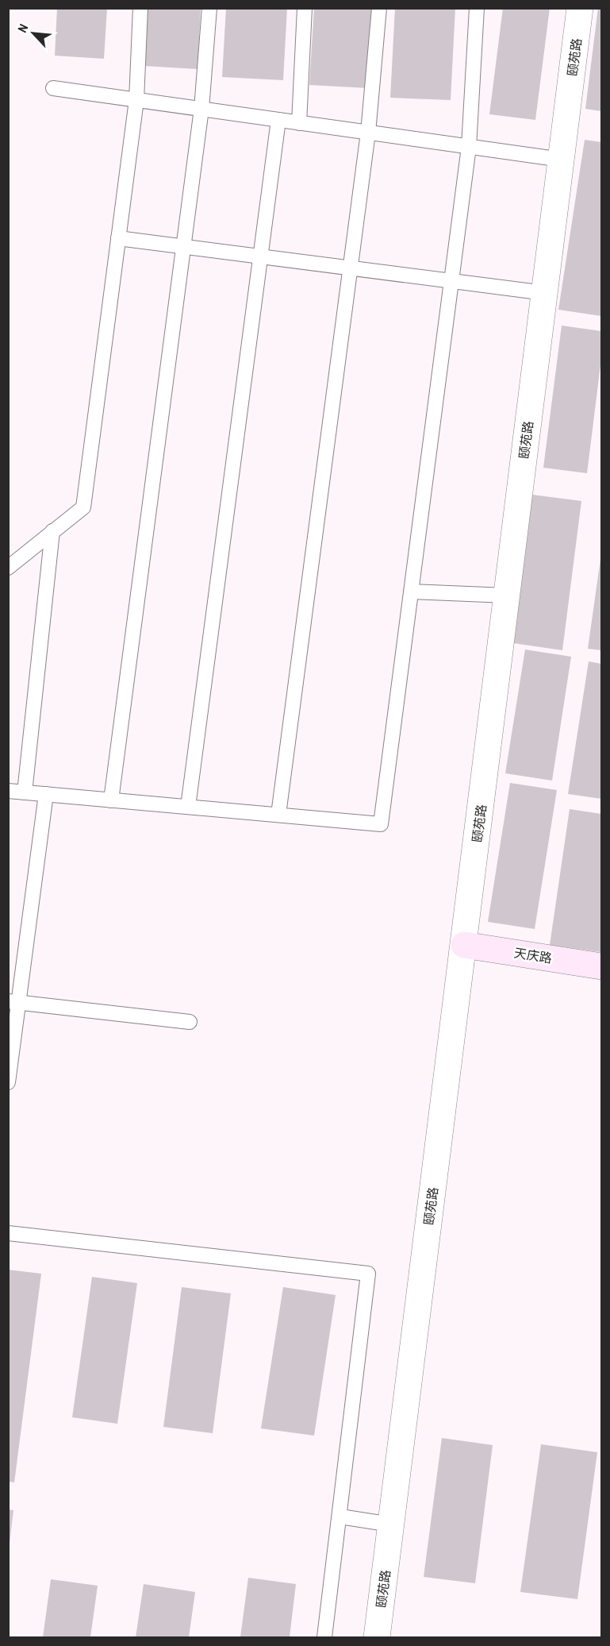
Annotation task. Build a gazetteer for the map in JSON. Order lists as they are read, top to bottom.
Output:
{
  "streets": {
    "street": ["颐苑路", "天庆路"]
  },
  "crossings": [
    ["颐苑路", "天庆路"]
  ],
  "north": "top left"
}
